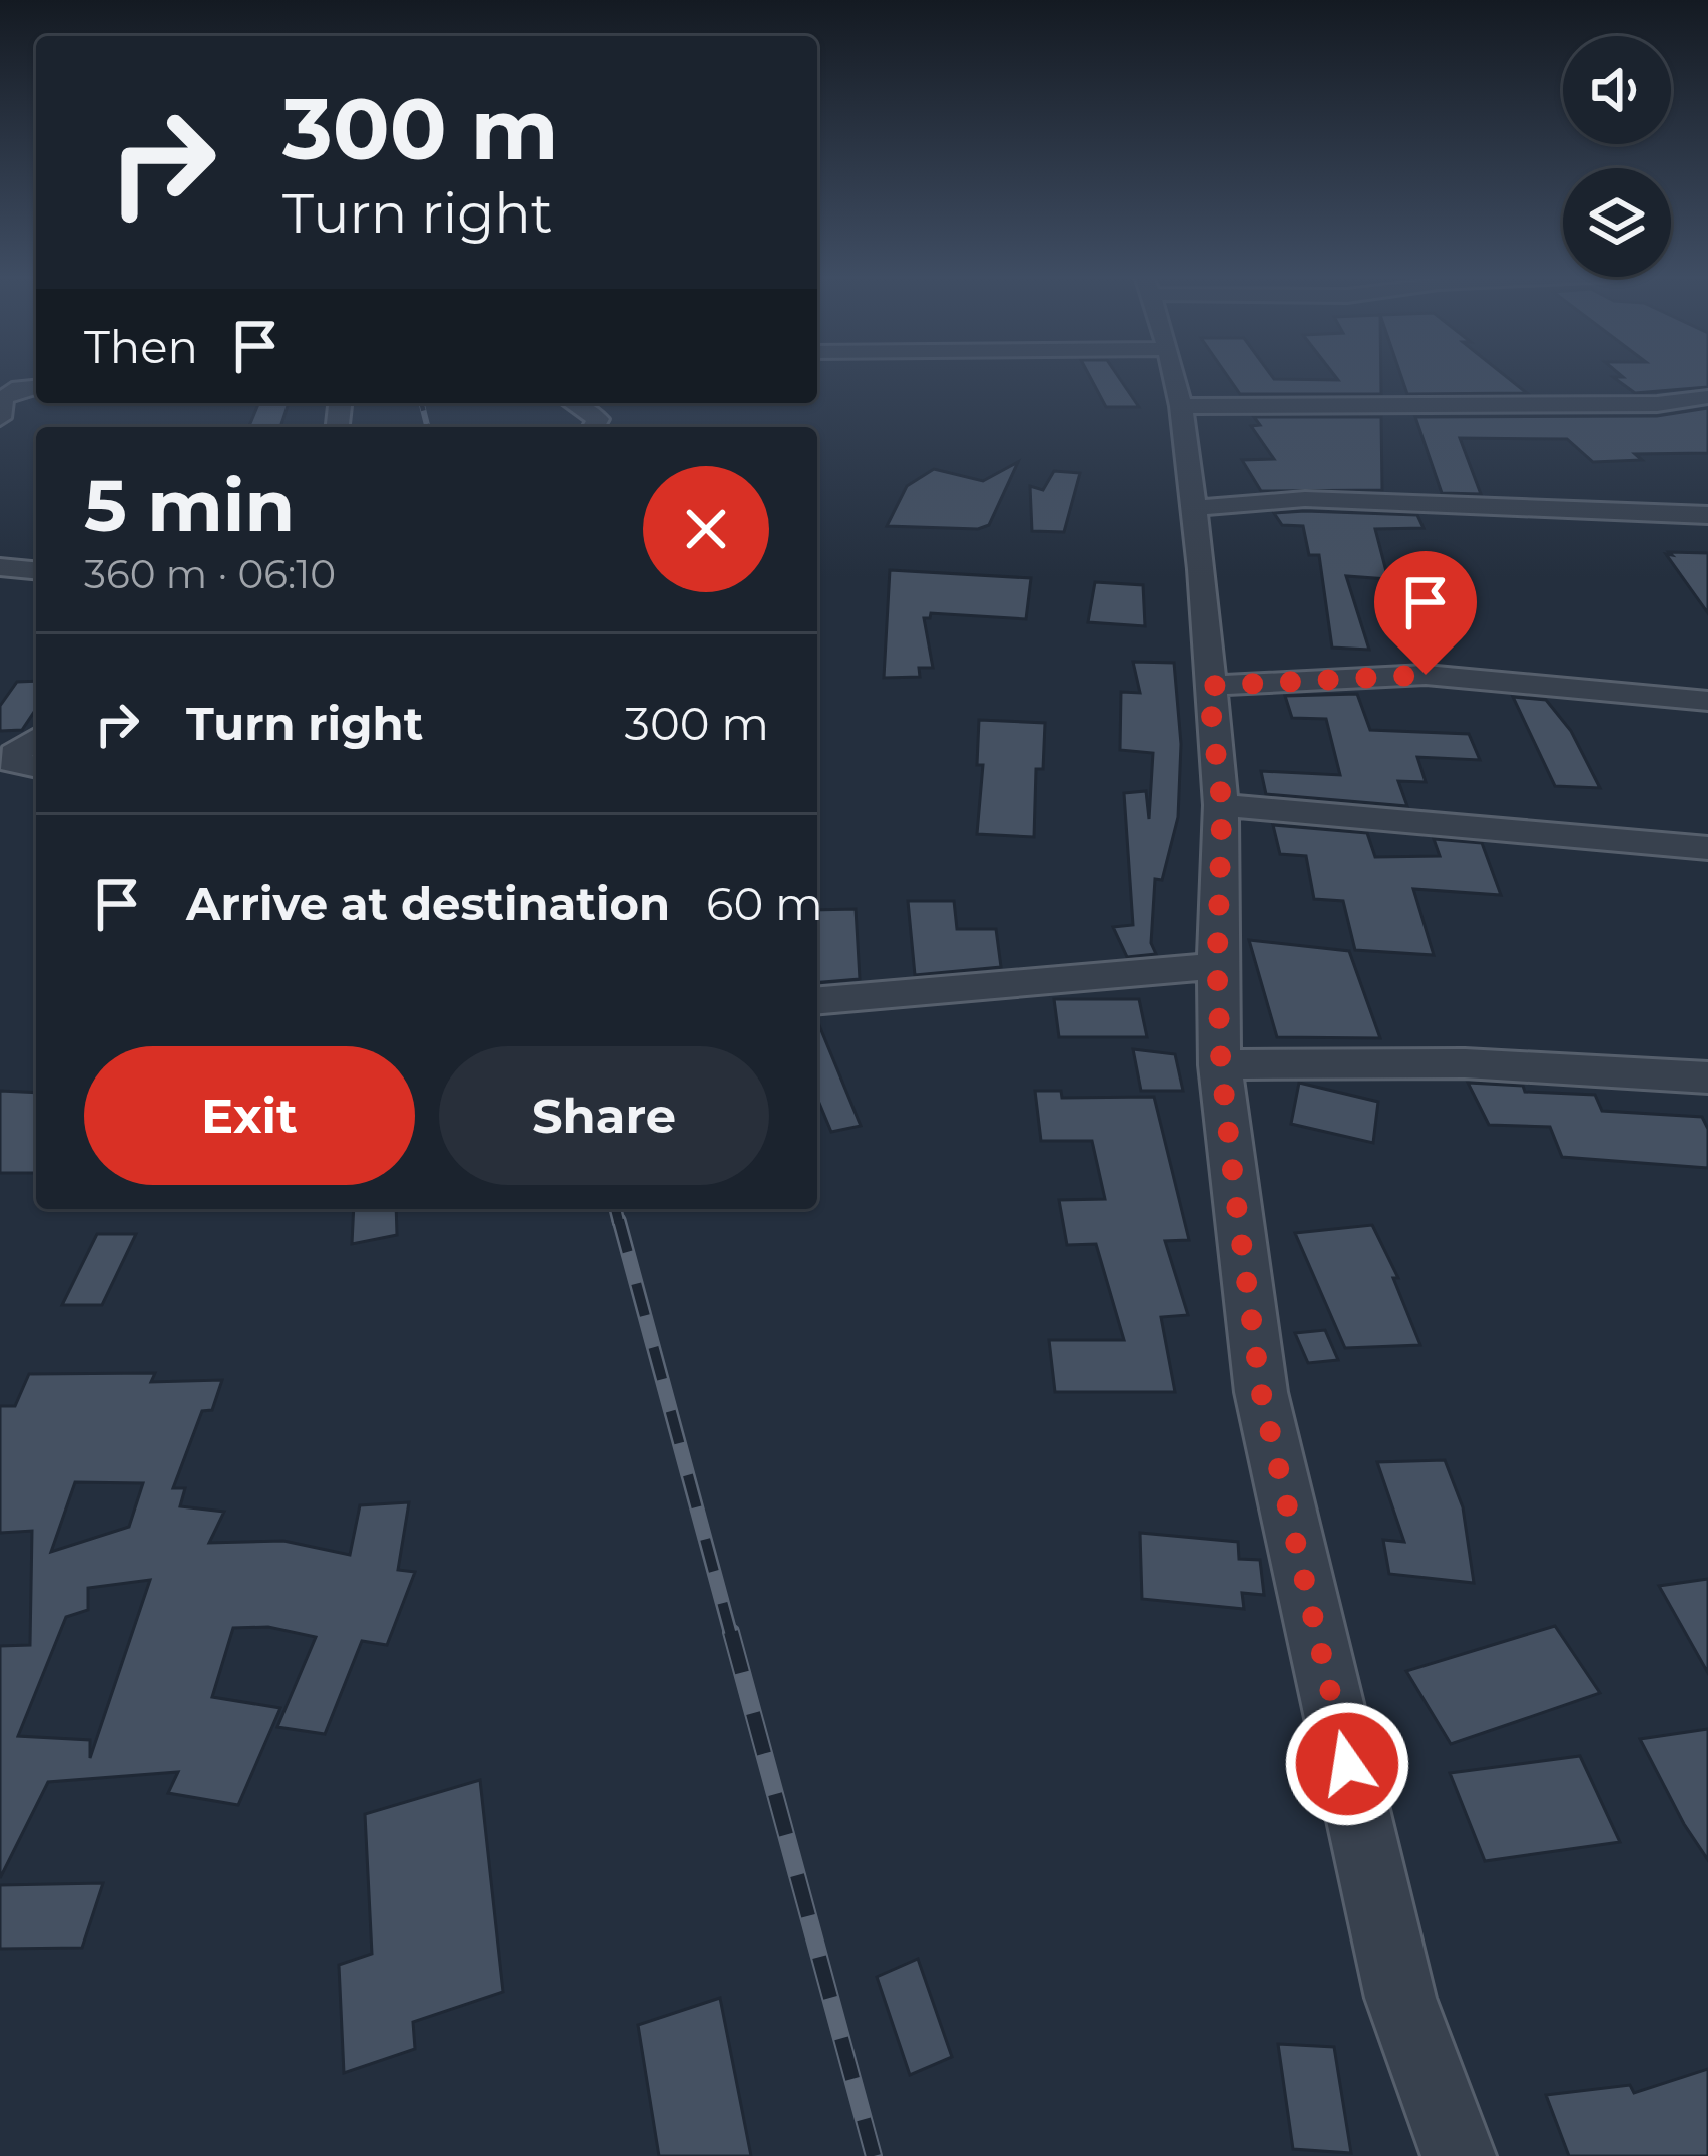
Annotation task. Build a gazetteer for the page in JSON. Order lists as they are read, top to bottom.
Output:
{
  "page": {
    "turn": ["300 m", "Turn right"],
    "then": "Then",
    "heading": ["5 min", "360 m · 06:10"],
    "list": [
      {
        "name": "Turn right",
        "value": "300 m"
      },
      {
        "name": "Arrive at destination",
        "value": "60 m"
      }
    ],
    "buttons": ["Exit", "Share"]
  }
}
